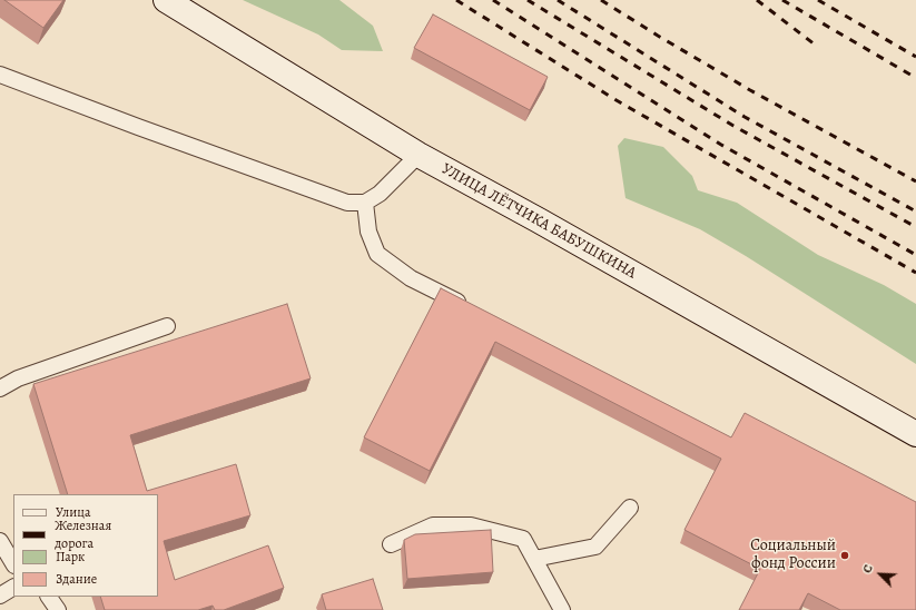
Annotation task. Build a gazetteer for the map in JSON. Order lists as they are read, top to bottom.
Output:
{
  "streets": {
    "main road": ["УЛИЦА ЛЁТЧИКА БАБУШКИНА"]
  },
  "places": ["Социальный фонд России"],
  "legend": [
    "Улица",
    "Железная дорога",
    "Парк",
    "Здание"
  ],
  "north": "top left"
}
